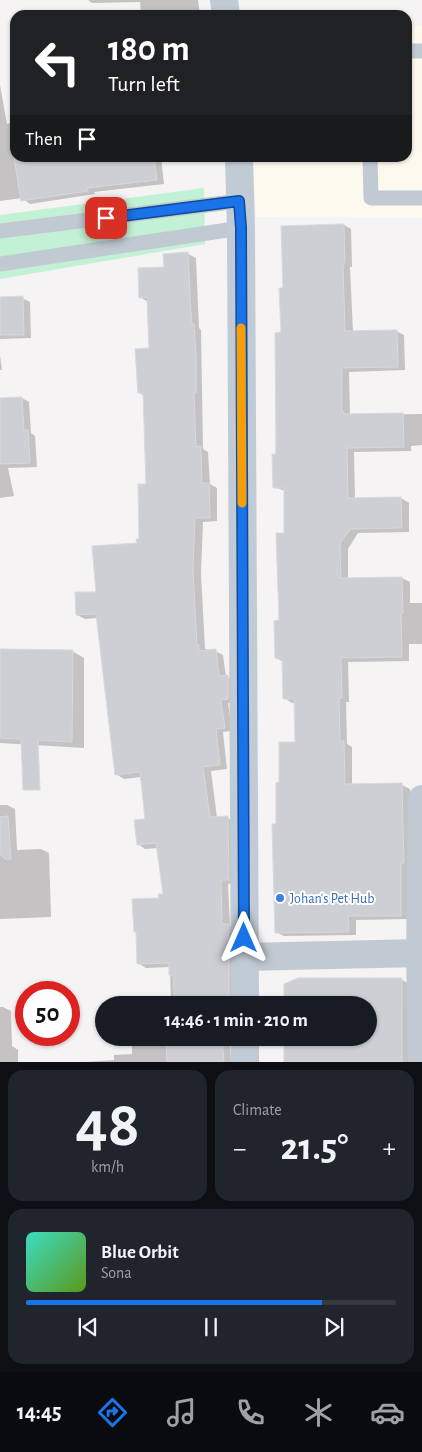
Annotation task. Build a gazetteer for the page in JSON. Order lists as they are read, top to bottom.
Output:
{
  "places": ["Johan's Pet Hub"],
  "page": {
    "turn": ["180 m", "Turn left"],
    "then": "Then",
    "limit": "50",
    "trip": "14:46 · 1 min · 210 m",
    "tile": [
      ["48", "km/h"],
      "Climate"
    ],
    "heat": ["−", "21.5°", "+"],
    "song": ["Blue Orbit", "Sona"],
    "tabs": "14:45"
  }
}
